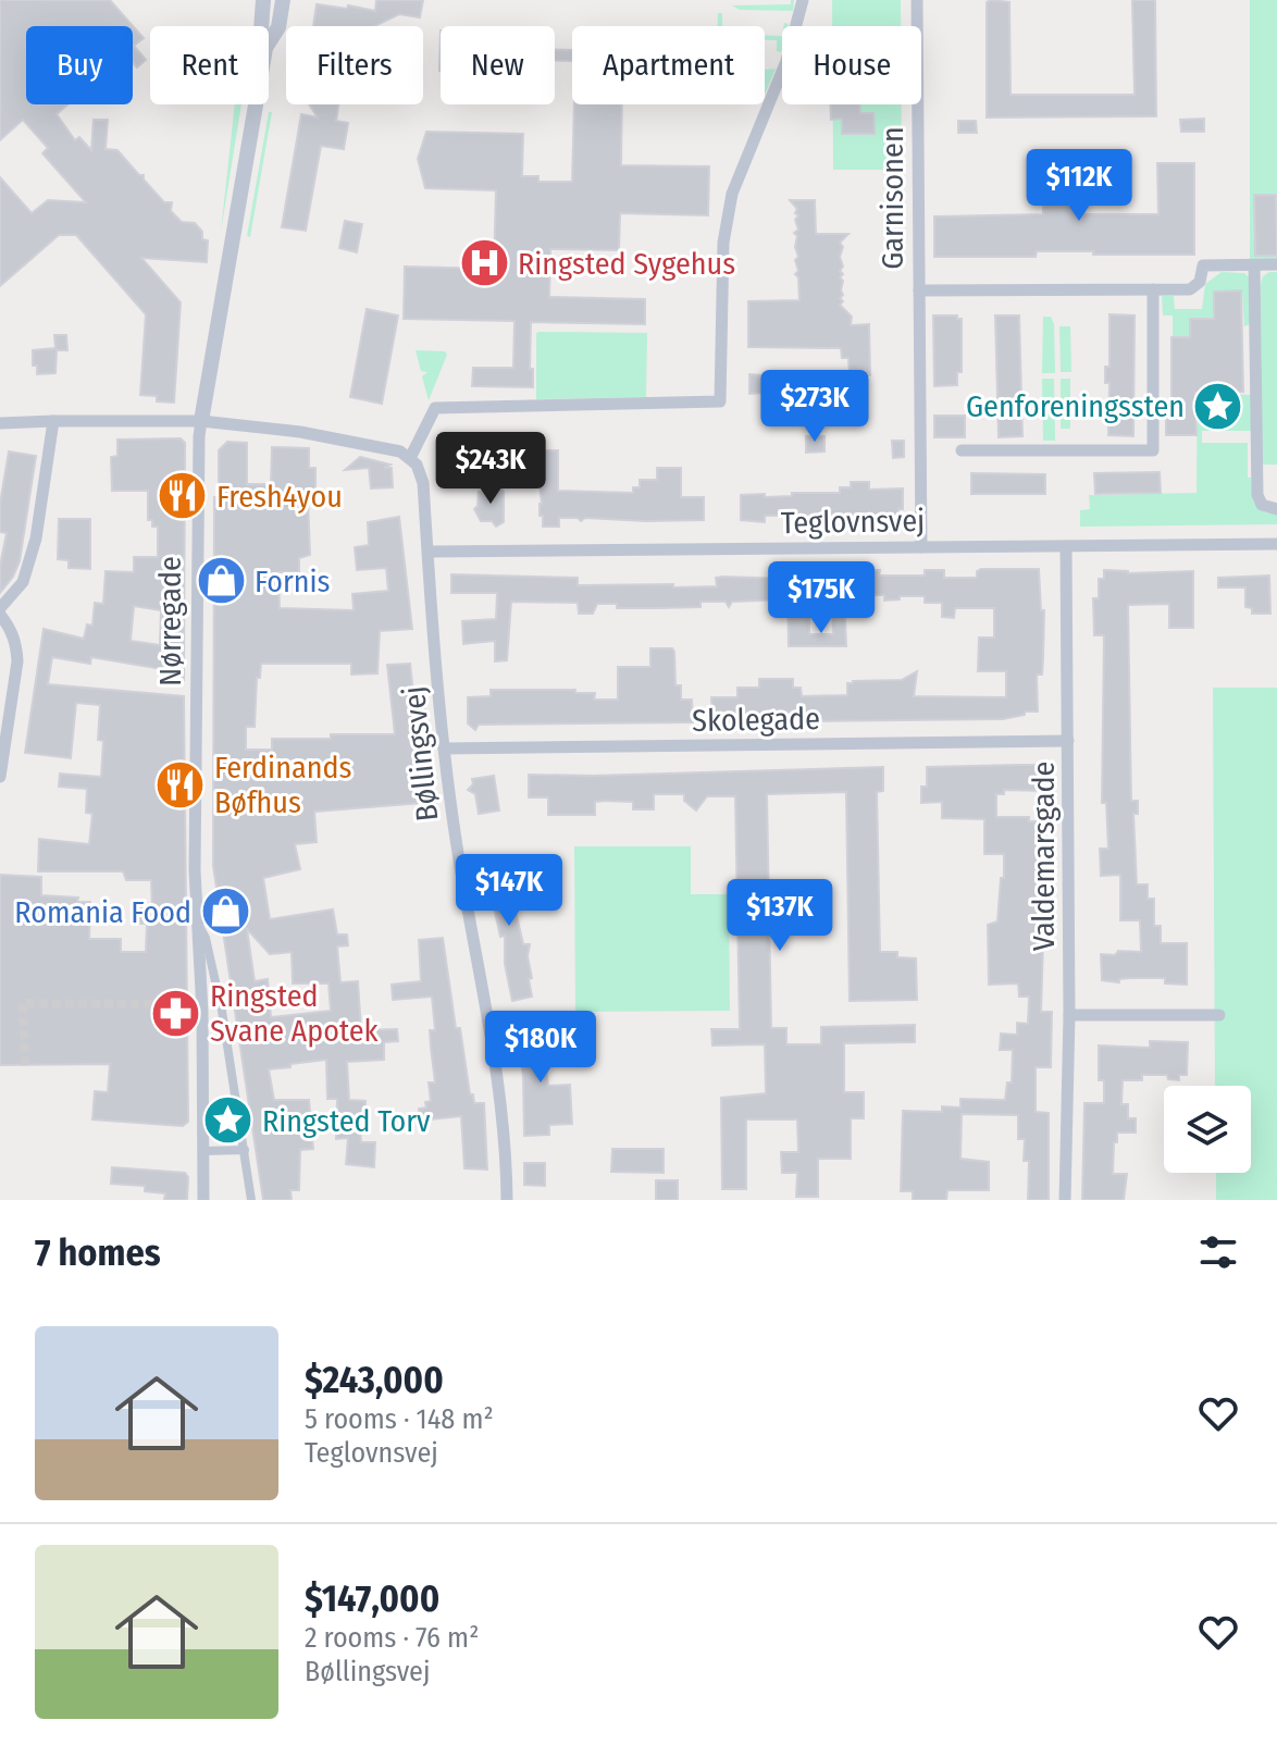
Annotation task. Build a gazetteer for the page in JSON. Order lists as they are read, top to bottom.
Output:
{
  "streets": {
    "street": [
      "Garnisonen",
      "Teglovnsvej",
      "Nørregade",
      "Skolegade",
      "Bøllingsvej",
      "Valdemarsgade"
    ]
  },
  "crossings": [
    ["Garnisonen", "Teglovnsvej"],
    ["Teglovnsvej", "Bøllingsvej"],
    ["Teglovnsvej", "Valdemarsgade"],
    ["Skolegade", "Bøllingsvej"],
    ["Skolegade", "Valdemarsgade"]
  ],
  "places": {
    "hospital": ["Ringsted Sygehus"],
    "place": ["Genforeningssten", "Ringsted Torv"],
    "restaurant": ["Fresh4you", "Ferdinands Bøfhus"],
    "shop": ["Fornis", "Romania Food"],
    "pharmacy": ["Ringsted Svane Apotek"]
  },
  "page": {
    "chip": [
      "Buy",
      "Rent",
      "Filters",
      "New",
      "Apartment",
      "House"
    ],
    "price": [
      "$112K",
      "$273K",
      "$243K",
      "$175K",
      "$147K",
      "$137K",
      "$180K"
    ],
    "heading": "7 homes",
    "list": [
      {
        "name": "$243,000",
        "note": "5 rooms · 148 m² · Teglovnsvej"
      },
      {
        "name": "$147,000",
        "note": "2 rooms · 76 m² · Bøllingsvej"
      }
    ]
  }
}
